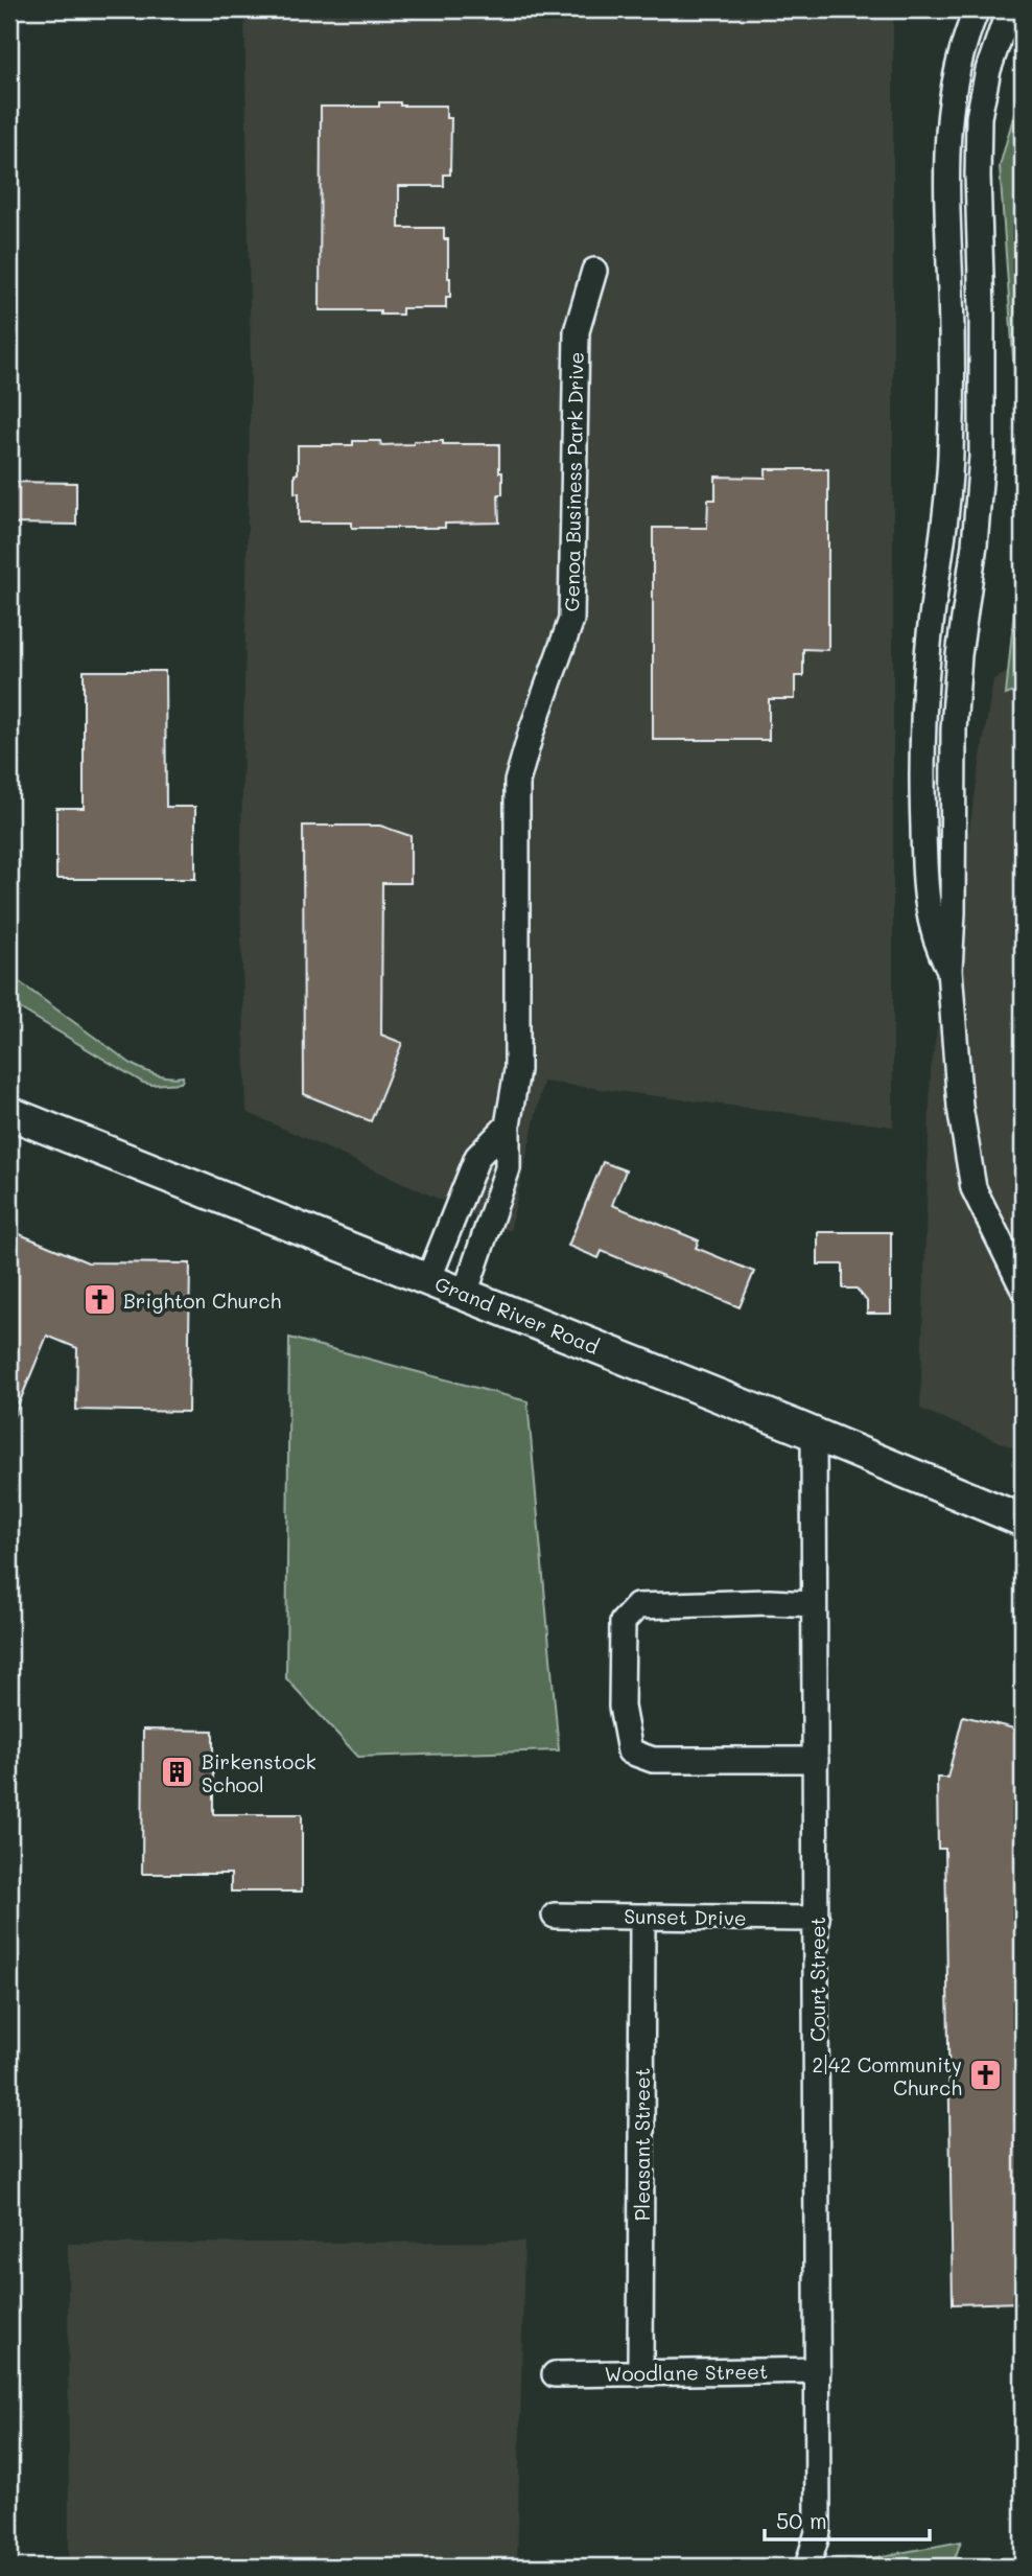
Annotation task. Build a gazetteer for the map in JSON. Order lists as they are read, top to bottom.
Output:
{
  "streets": {
    "main road": ["Grand River Road"],
    "street": [
      "Genoa Business Park Drive",
      "Sunset Drive",
      "Court Street",
      "Pleasant Street",
      "Woodlane Street"
    ]
  },
  "crossings": [
    ["Genoa Business Park Drive", "Grand River Road"],
    ["Grand River Road", "Court Street"],
    ["Sunset Drive", "Court Street"],
    ["Sunset Drive", "Pleasant Street"],
    ["Court Street", "Woodlane Street"],
    ["Pleasant Street", "Woodlane Street"]
  ],
  "places": {
    "church": ["Brighton Church", "2|42 Community Church"],
    "building": ["Birkenstock School"]
  },
  "scale_bar": "50 m"
}
